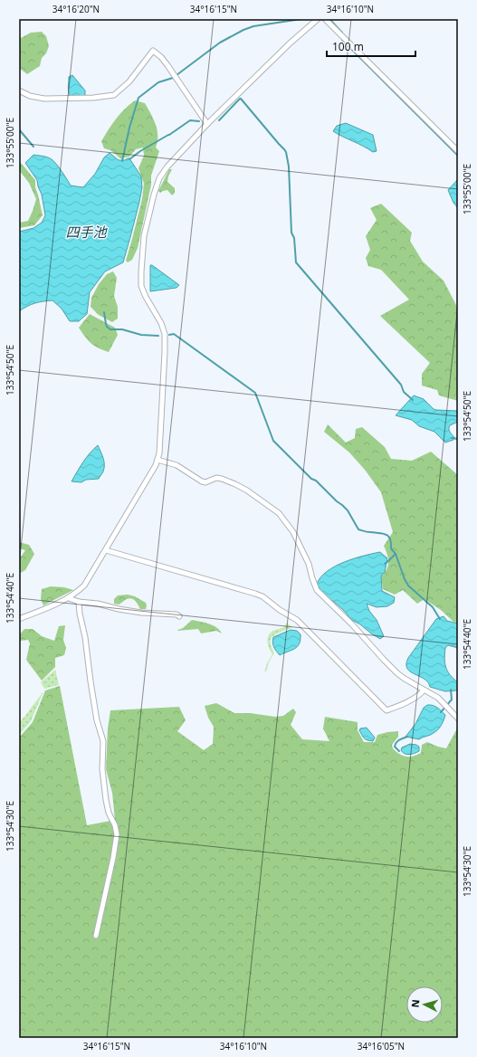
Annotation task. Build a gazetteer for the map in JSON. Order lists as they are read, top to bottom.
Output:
{
  "water": ["四手池"],
  "scale_bar": "100 m",
  "north": "left",
  "coordinates": [
    "34°16'20\"N",
    "34°16'15\"N",
    "34°16'10\"N",
    "133°55'00\"E",
    "133°54'50\"E",
    "133°54'40\"E",
    "133°54'30\"E",
    "34°16'05\"N"
  ]
}
